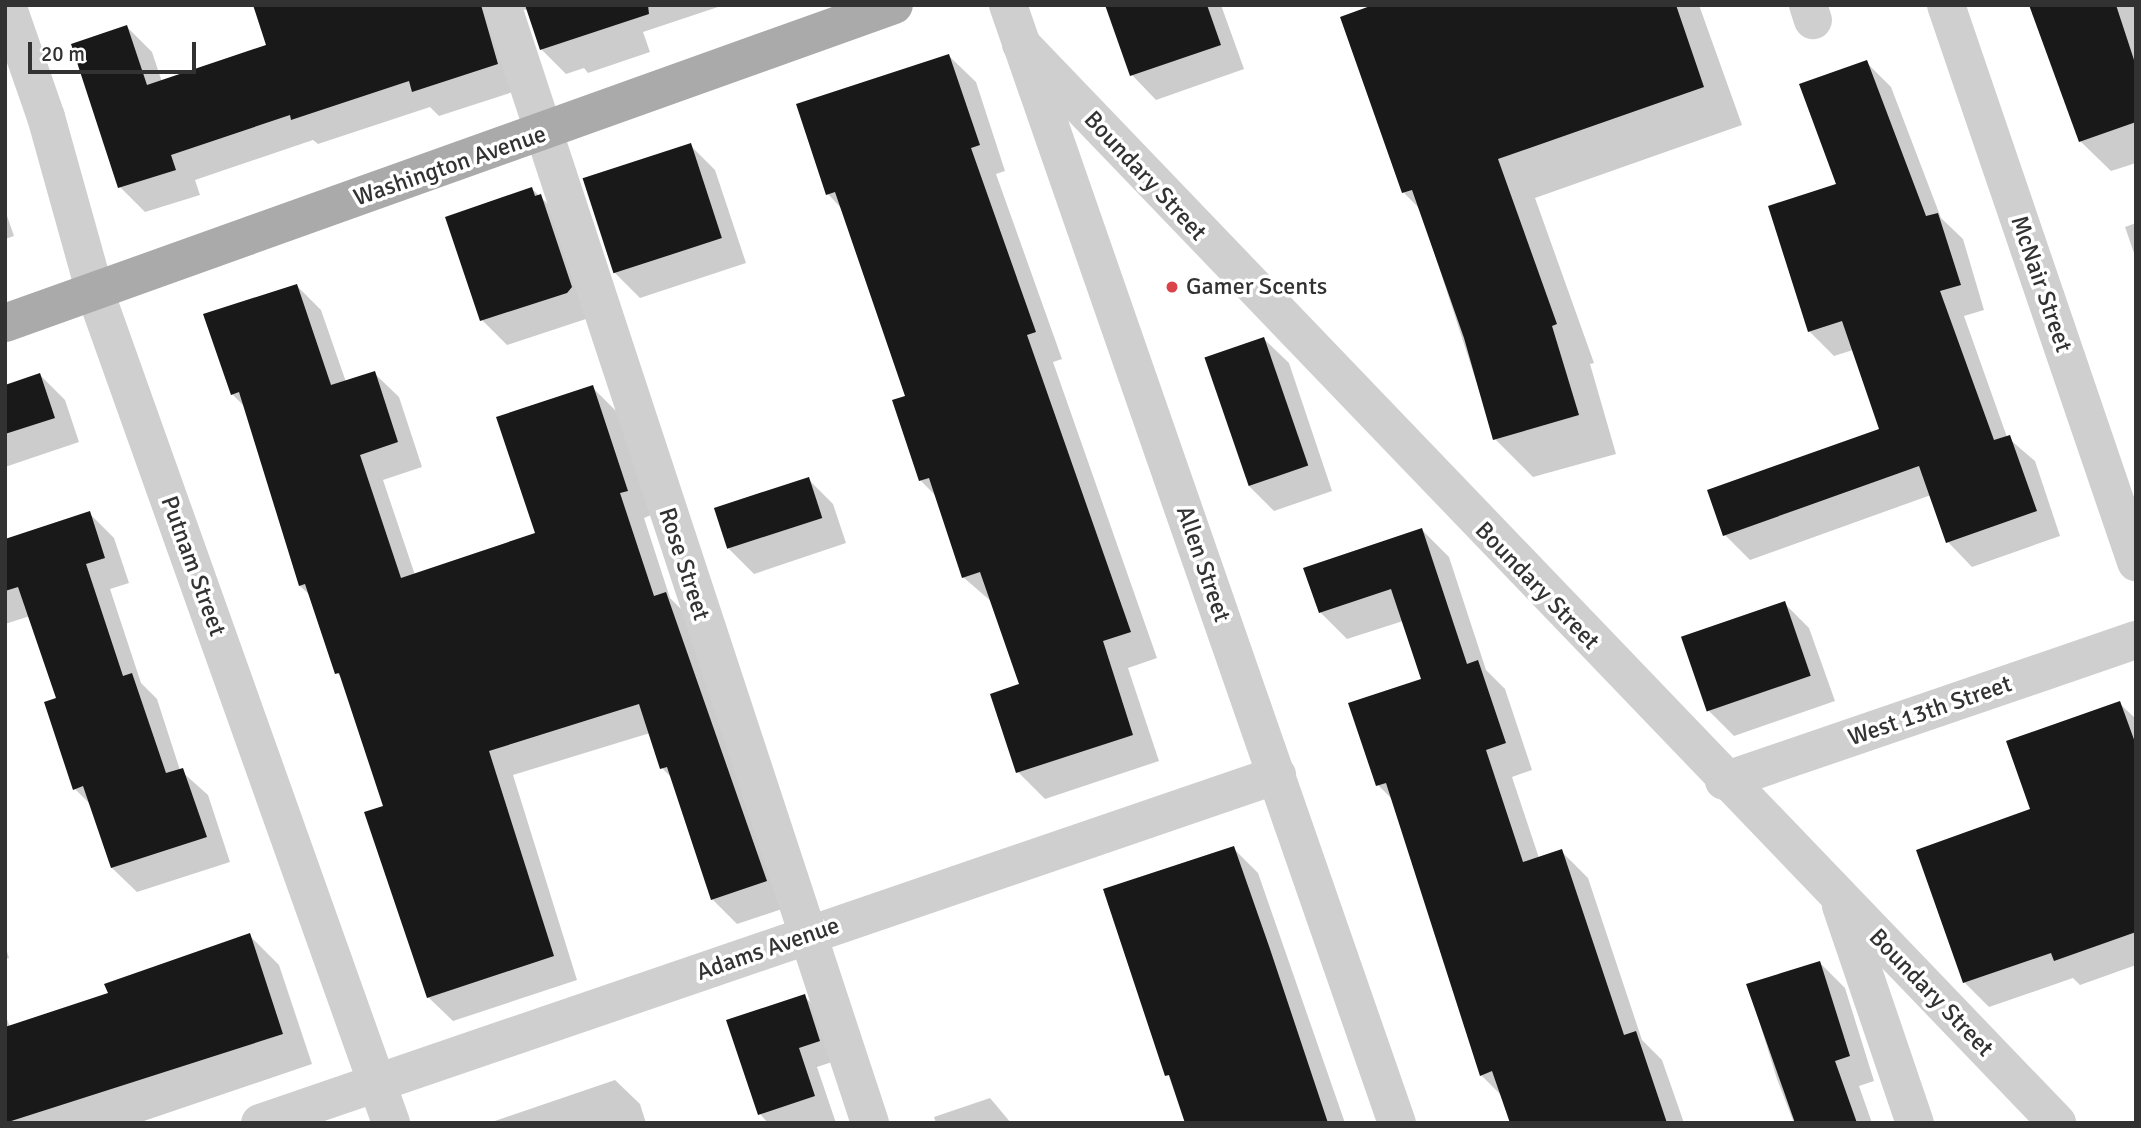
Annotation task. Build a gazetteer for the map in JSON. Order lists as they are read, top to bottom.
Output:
{
  "streets": {
    "main road": ["Washington Avenue"],
    "street": [
      "Boundary Street",
      "McNair Street",
      "Rose Street",
      "Allen Street",
      "Putnam Street",
      "West 13th Street",
      "Adams Avenue"
    ]
  },
  "crossings": [
    ["Washington Avenue", "Rose Street"],
    ["Washington Avenue", "Putnam Street"],
    ["Boundary Street", "Allen Street"],
    ["Boundary Street", "West 13th Street"],
    ["Rose Street", "Adams Avenue"],
    ["Allen Street", "Adams Avenue"],
    ["Putnam Street", "Adams Avenue"]
  ],
  "places": ["Gamer Scents"],
  "scale_bar": "20 m"
}
